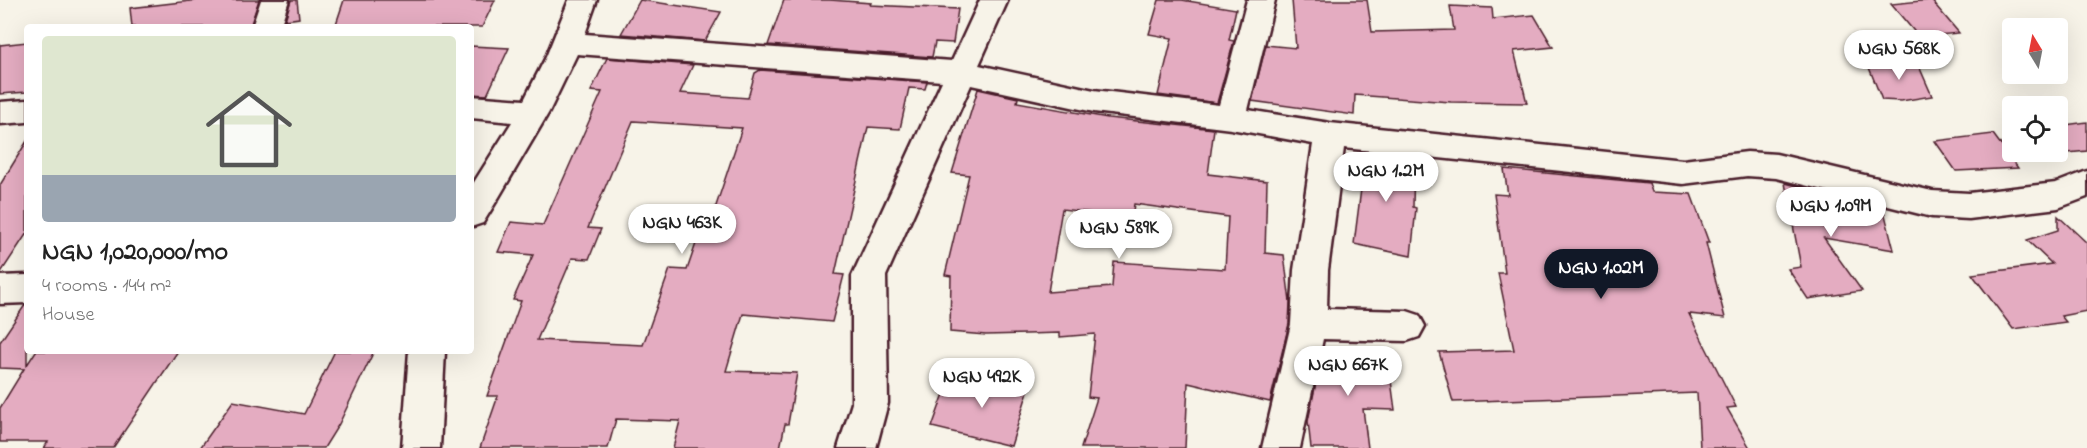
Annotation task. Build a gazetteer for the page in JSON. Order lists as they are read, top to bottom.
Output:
{
  "north": "top",
  "page": {
    "list": [
      {
        "name": "NGN 1,020,000/mo",
        "note": "4 rooms · 144 m² · House"
      }
    ],
    "price": [
      "NGN 568K",
      "NGN 1.2M",
      "NGN 1.09M",
      "NGN 463K",
      "NGN 589K",
      "NGN 1.02M",
      "NGN 667K",
      "NGN 492K"
    ]
  }
}
